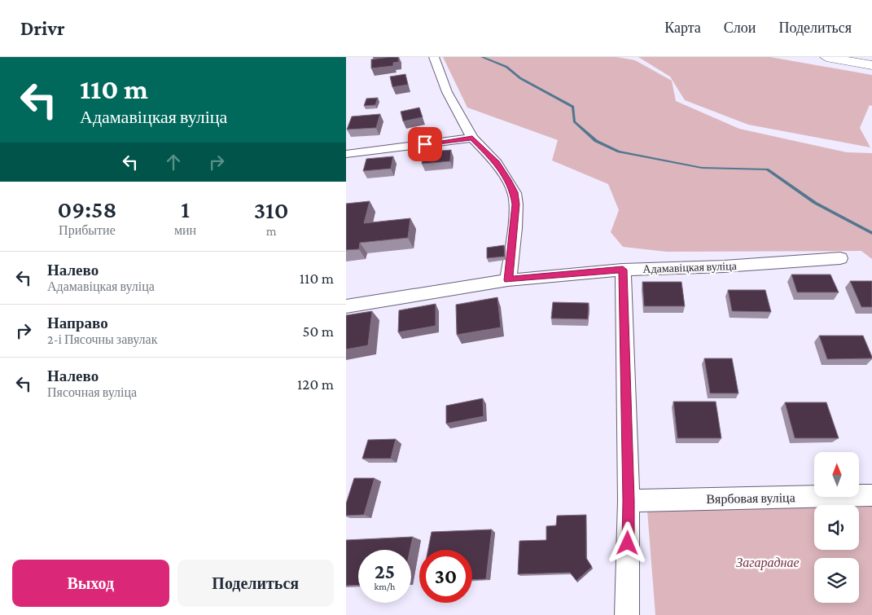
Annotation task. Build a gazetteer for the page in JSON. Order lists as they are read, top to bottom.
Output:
{
  "streets": {
    "street": ["Адамавіцкая вуліца", "Вярбовая вуліца"]
  },
  "parks": ["Загараднае"],
  "north": "top",
  "page": {
    "header": "Drivr",
    "nav": ["Карта", "Слои", "Поделиться"],
    "turn": ["110 m", "Адамавіцкая вуліца"],
    "eta": [
      "09:58",
      "Прибытие",
      "1",
      "мин",
      "310",
      "m"
    ],
    "list": [
      {
        "name": "Налево",
        "note": "Адамавіцкая вуліца",
        "value": "110 m"
      },
      {
        "name": "Направо",
        "note": "2-і Пясочны завулак",
        "value": "50 m"
      },
      {
        "name": "Налево",
        "note": "Пясочная вуліца",
        "value": "120 m"
      }
    ],
    "speed": "25 km/h",
    "limit": "30",
    "buttons": ["Выход", "Поделиться"]
  }
}
